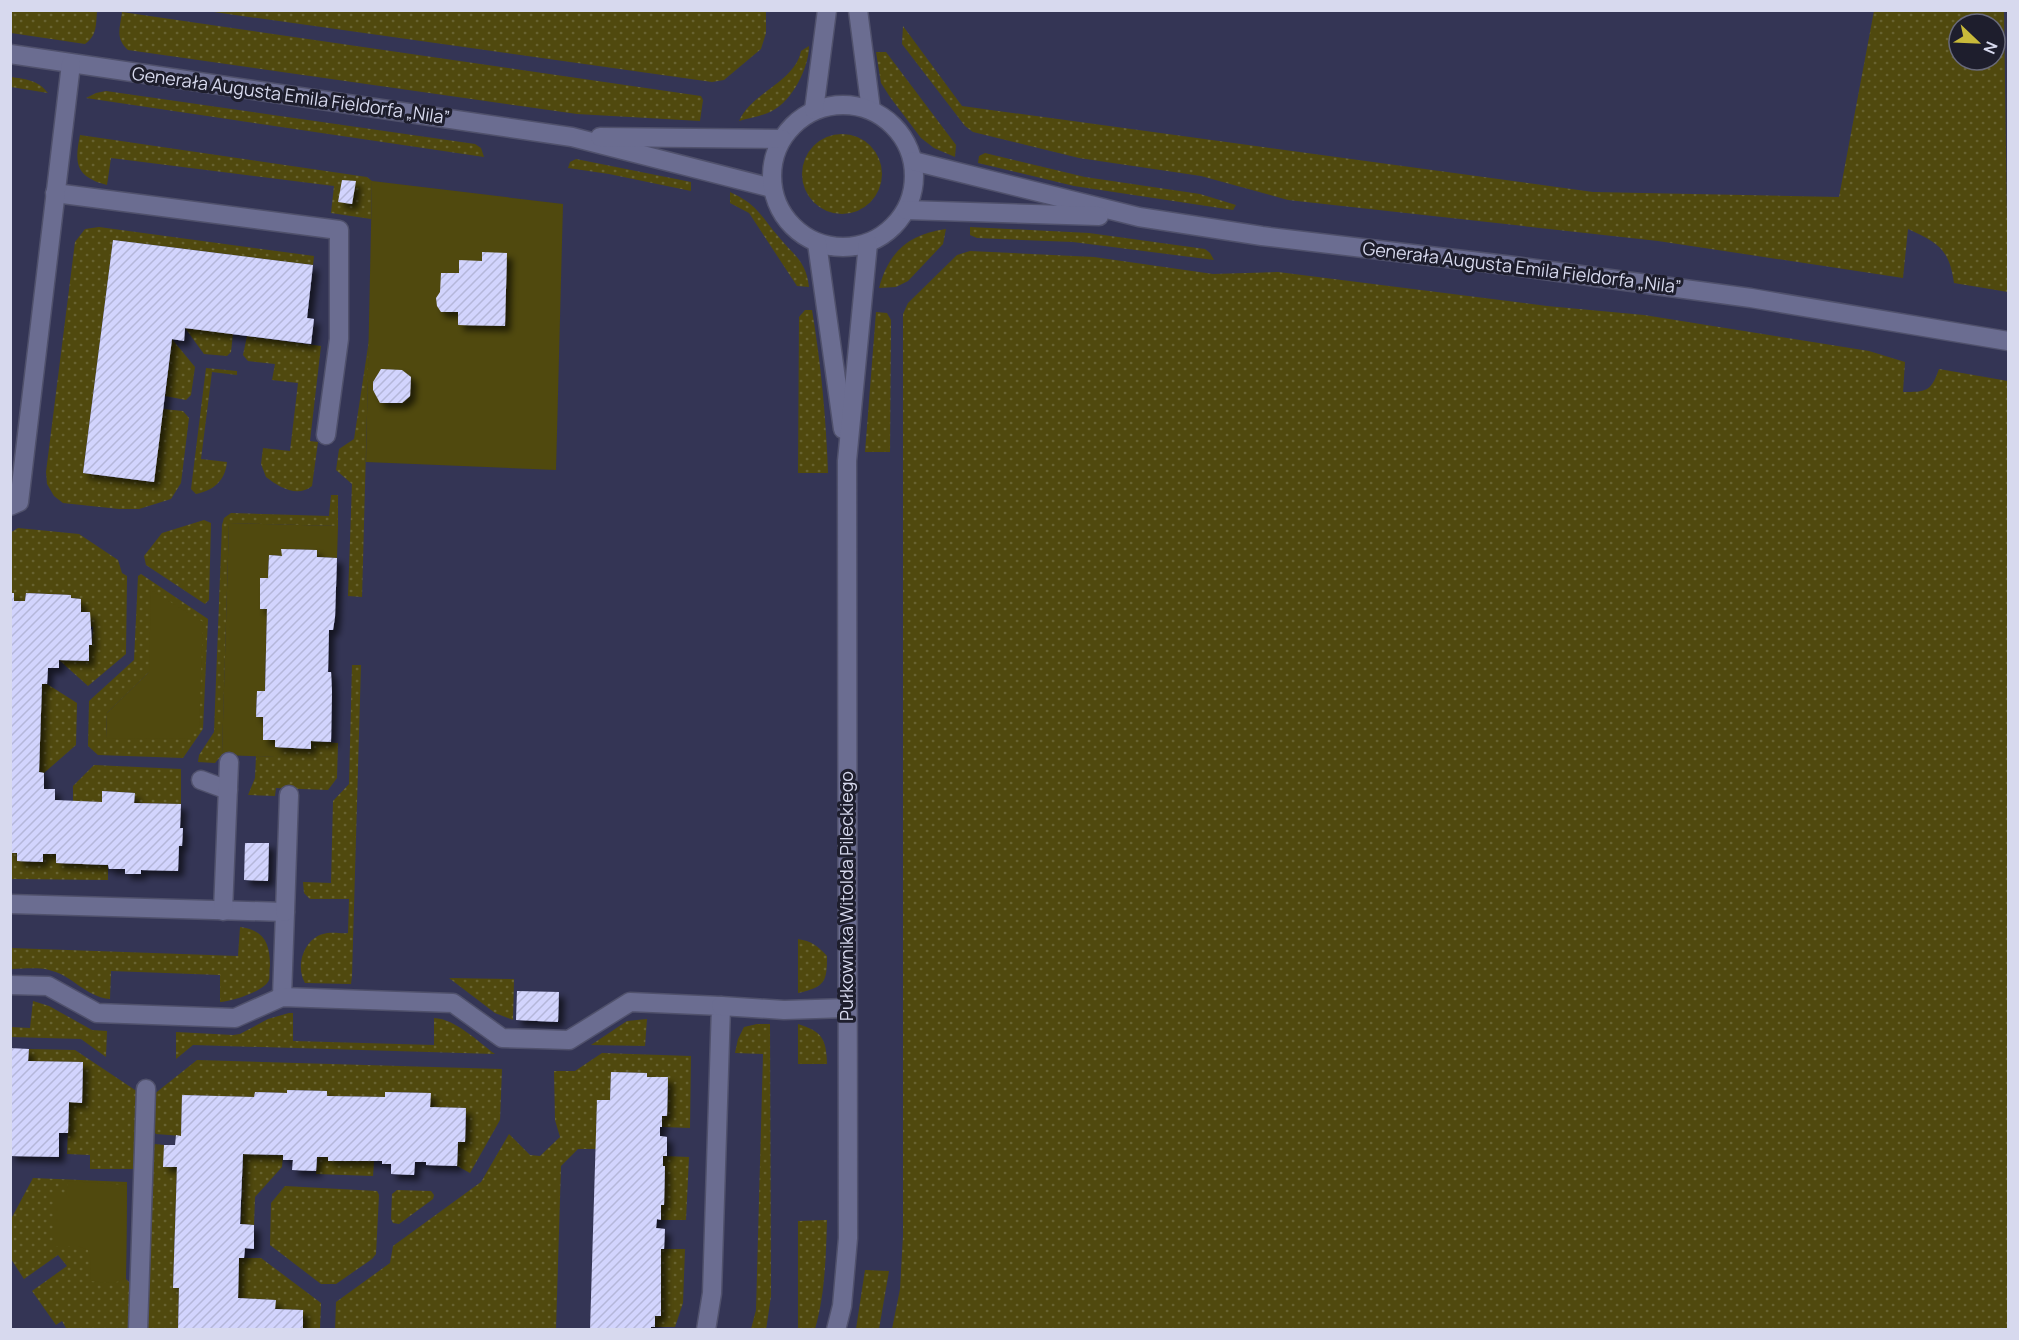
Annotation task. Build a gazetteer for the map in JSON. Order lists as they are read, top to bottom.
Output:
{
  "streets": {
    "street": ["Generała Augusta Emila Fieldorfa „Nila”", "Pułkownika Witolda Pileckiego"]
  },
  "crossings": [
    ["Generała Augusta Emila Fieldorfa „Nila”", "Pułkownika Witolda Pileckiego"]
  ],
  "north": "bottom right"
}
